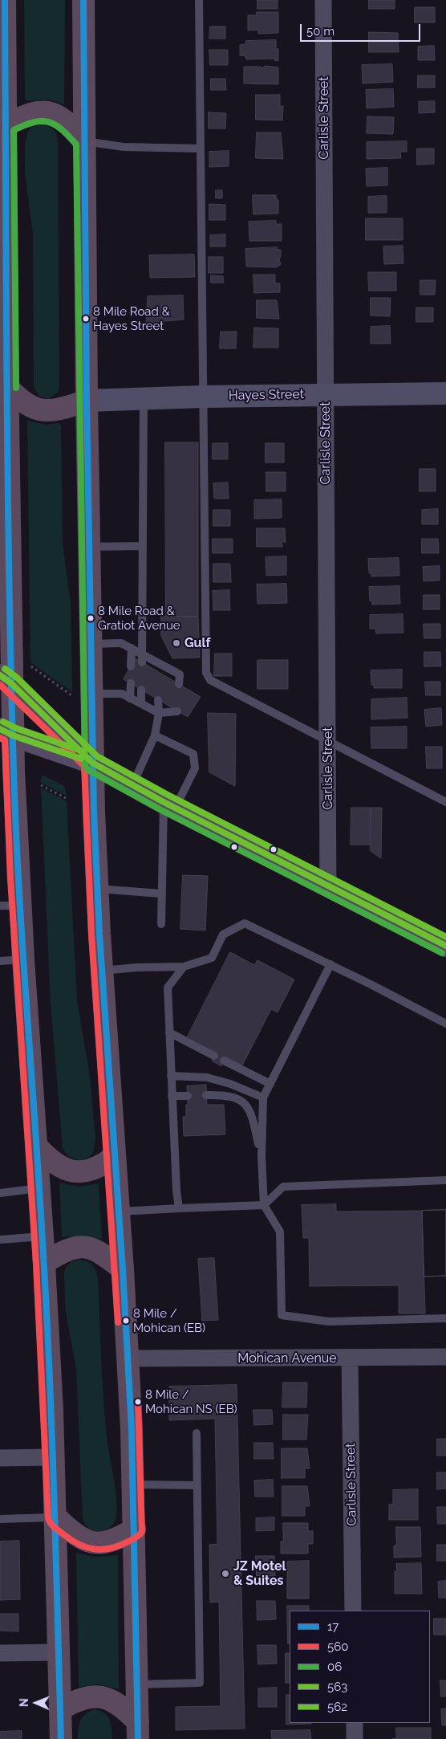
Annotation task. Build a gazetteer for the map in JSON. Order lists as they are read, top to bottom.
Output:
{
  "streets": {
    "street": ["Carlisle Street", "Hayes Street", "Mohican Avenue"]
  },
  "crossings": [
    ["Carlisle Street", "Hayes Street"],
    ["Carlisle Street", "Mohican Avenue"]
  ],
  "places": [
    "8 Mile Road & Hayes Street",
    "8 Mile Road & Gratiot Avenue",
    "Gulf",
    "8 Mile / Mohican (EB)",
    "8 Mile / Mohican NS (EB)",
    "JZ Motel & Suites"
  ],
  "lines": [
    "transit line 17",
    "transit line 06",
    "transit line 562",
    "transit line 563",
    "transit line 560"
  ],
  "legend": [
    "17",
    "560",
    "06",
    "563",
    "562"
  ],
  "scale_bar": "50 m",
  "north": "left"
}
